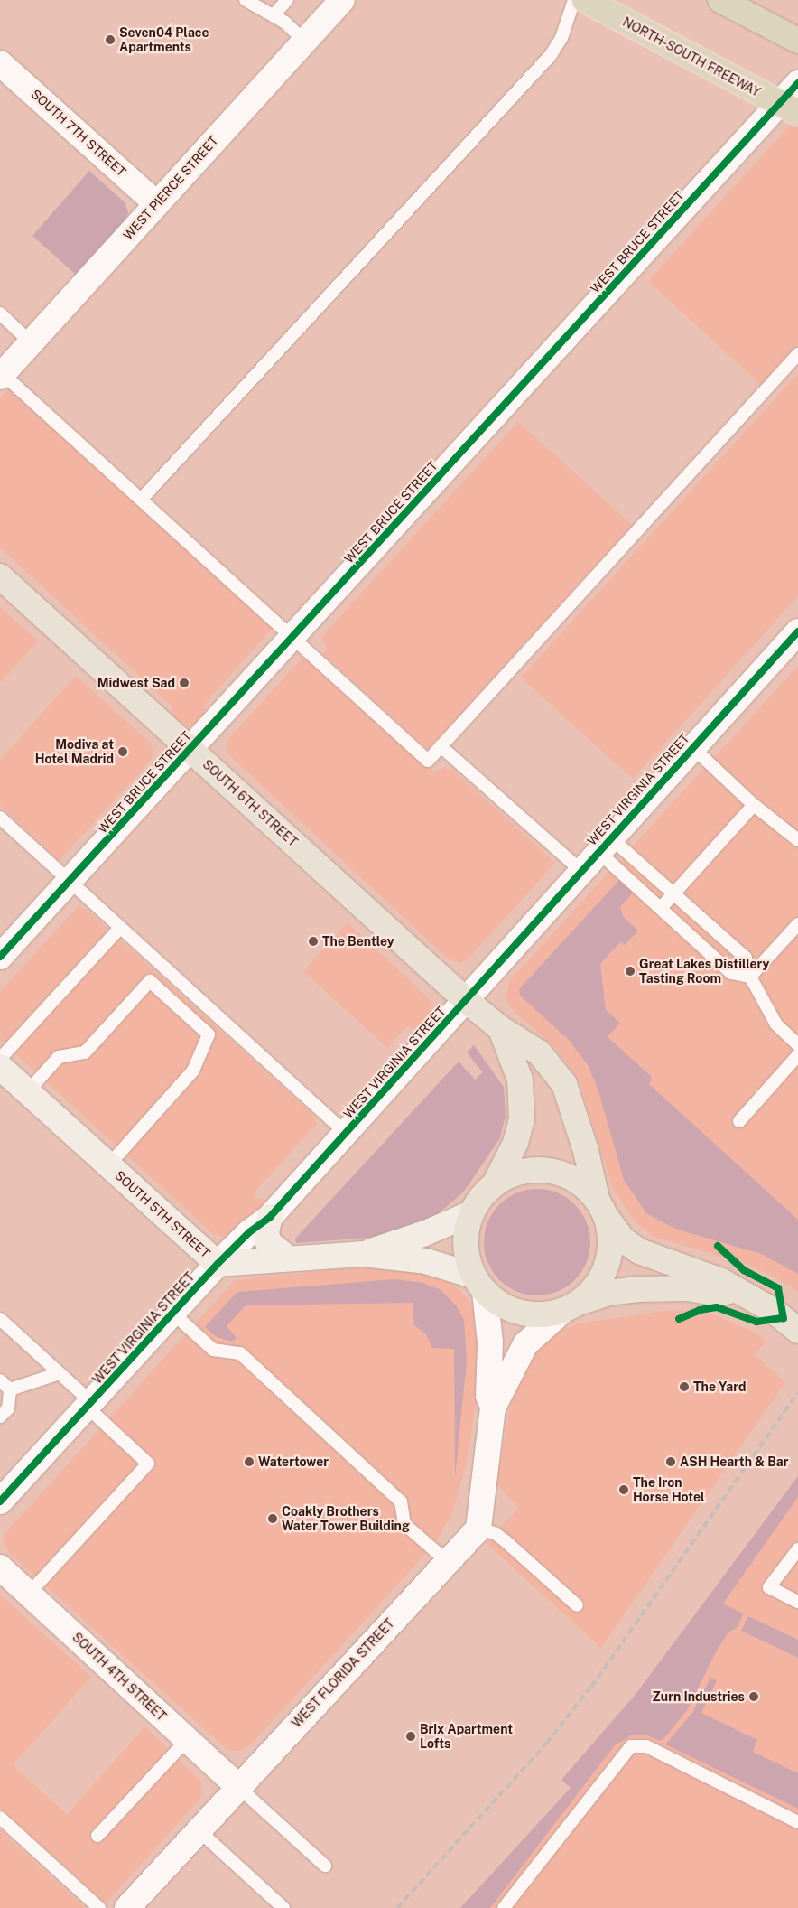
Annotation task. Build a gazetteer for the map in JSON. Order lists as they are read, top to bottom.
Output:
{
  "streets": {
    "highway": ["NORTH-SOUTH FREEWAY"],
    "main road": ["SOUTH 6TH STREET"],
    "street": [
      "SOUTH 7TH STREET",
      "WEST PIERCE STREET",
      "WEST BRUCE STREET",
      "WEST VIRGINIA STREET",
      "SOUTH 5TH STREET",
      "WEST FLORIDA STREET",
      "SOUTH 4TH STREET"
    ]
  },
  "crossings": [
    ["SOUTH 7TH STREET", "WEST PIERCE STREET"],
    ["WEST BRUCE STREET", "SOUTH 6TH STREET"],
    ["WEST VIRGINIA STREET", "SOUTH 6TH STREET"],
    ["WEST VIRGINIA STREET", "SOUTH 5TH STREET"],
    ["SOUTH 6TH STREET", "SOUTH 5TH STREET"],
    ["WEST FLORIDA STREET", "SOUTH 4TH STREET"]
  ],
  "places": [
    "Seven04 Place Apartments",
    "Midwest Sad",
    "Modiva at Hotel Madrid",
    "The Bentley",
    "Great Lakes Distillery Tasting Room",
    "The Yard",
    "Watertower",
    "ASH Hearth & Bar",
    "The Iron Horse Hotel",
    "Coakly Brothers Water Tower Building",
    "Zurn Industries",
    "Brix Apartment Lofts"
  ]
}
